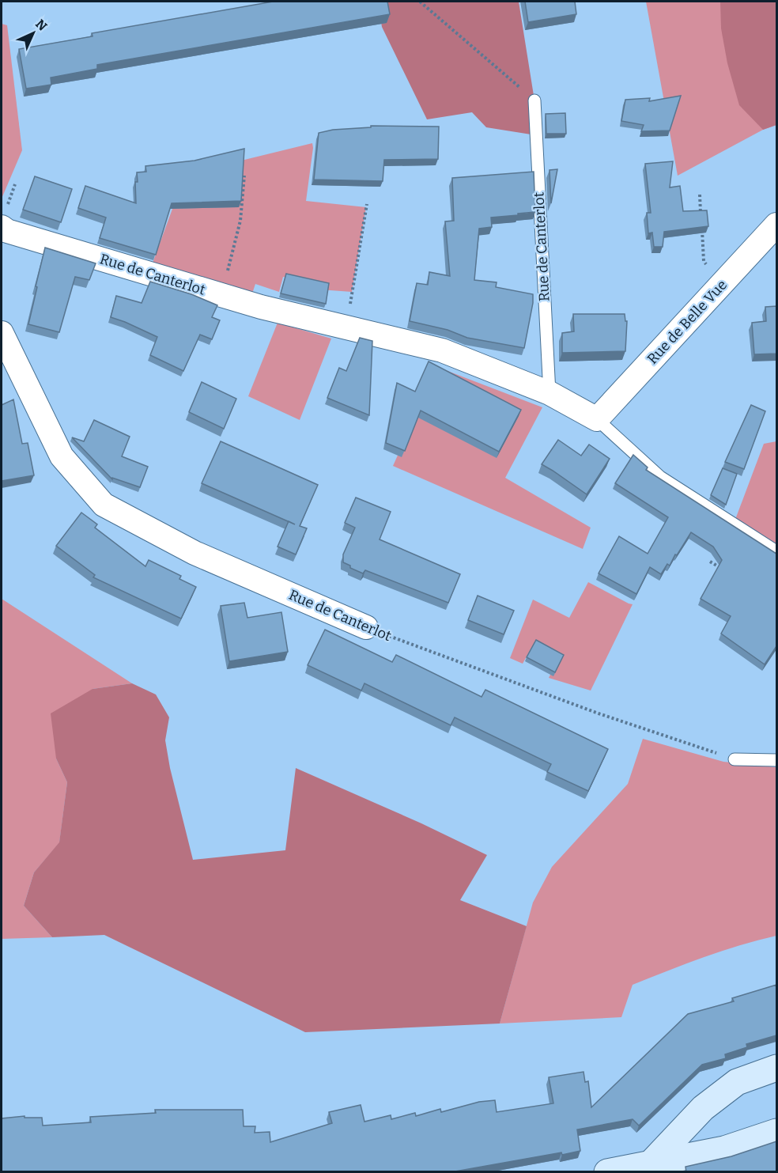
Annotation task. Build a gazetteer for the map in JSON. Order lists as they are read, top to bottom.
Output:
{
  "streets": {
    "street": ["Rue de Canterlot", "Rue de Belle Vue"]
  },
  "crossings": [
    ["Rue de Canterlot", "Rue de Belle Vue"]
  ],
  "north": "top right"
}
